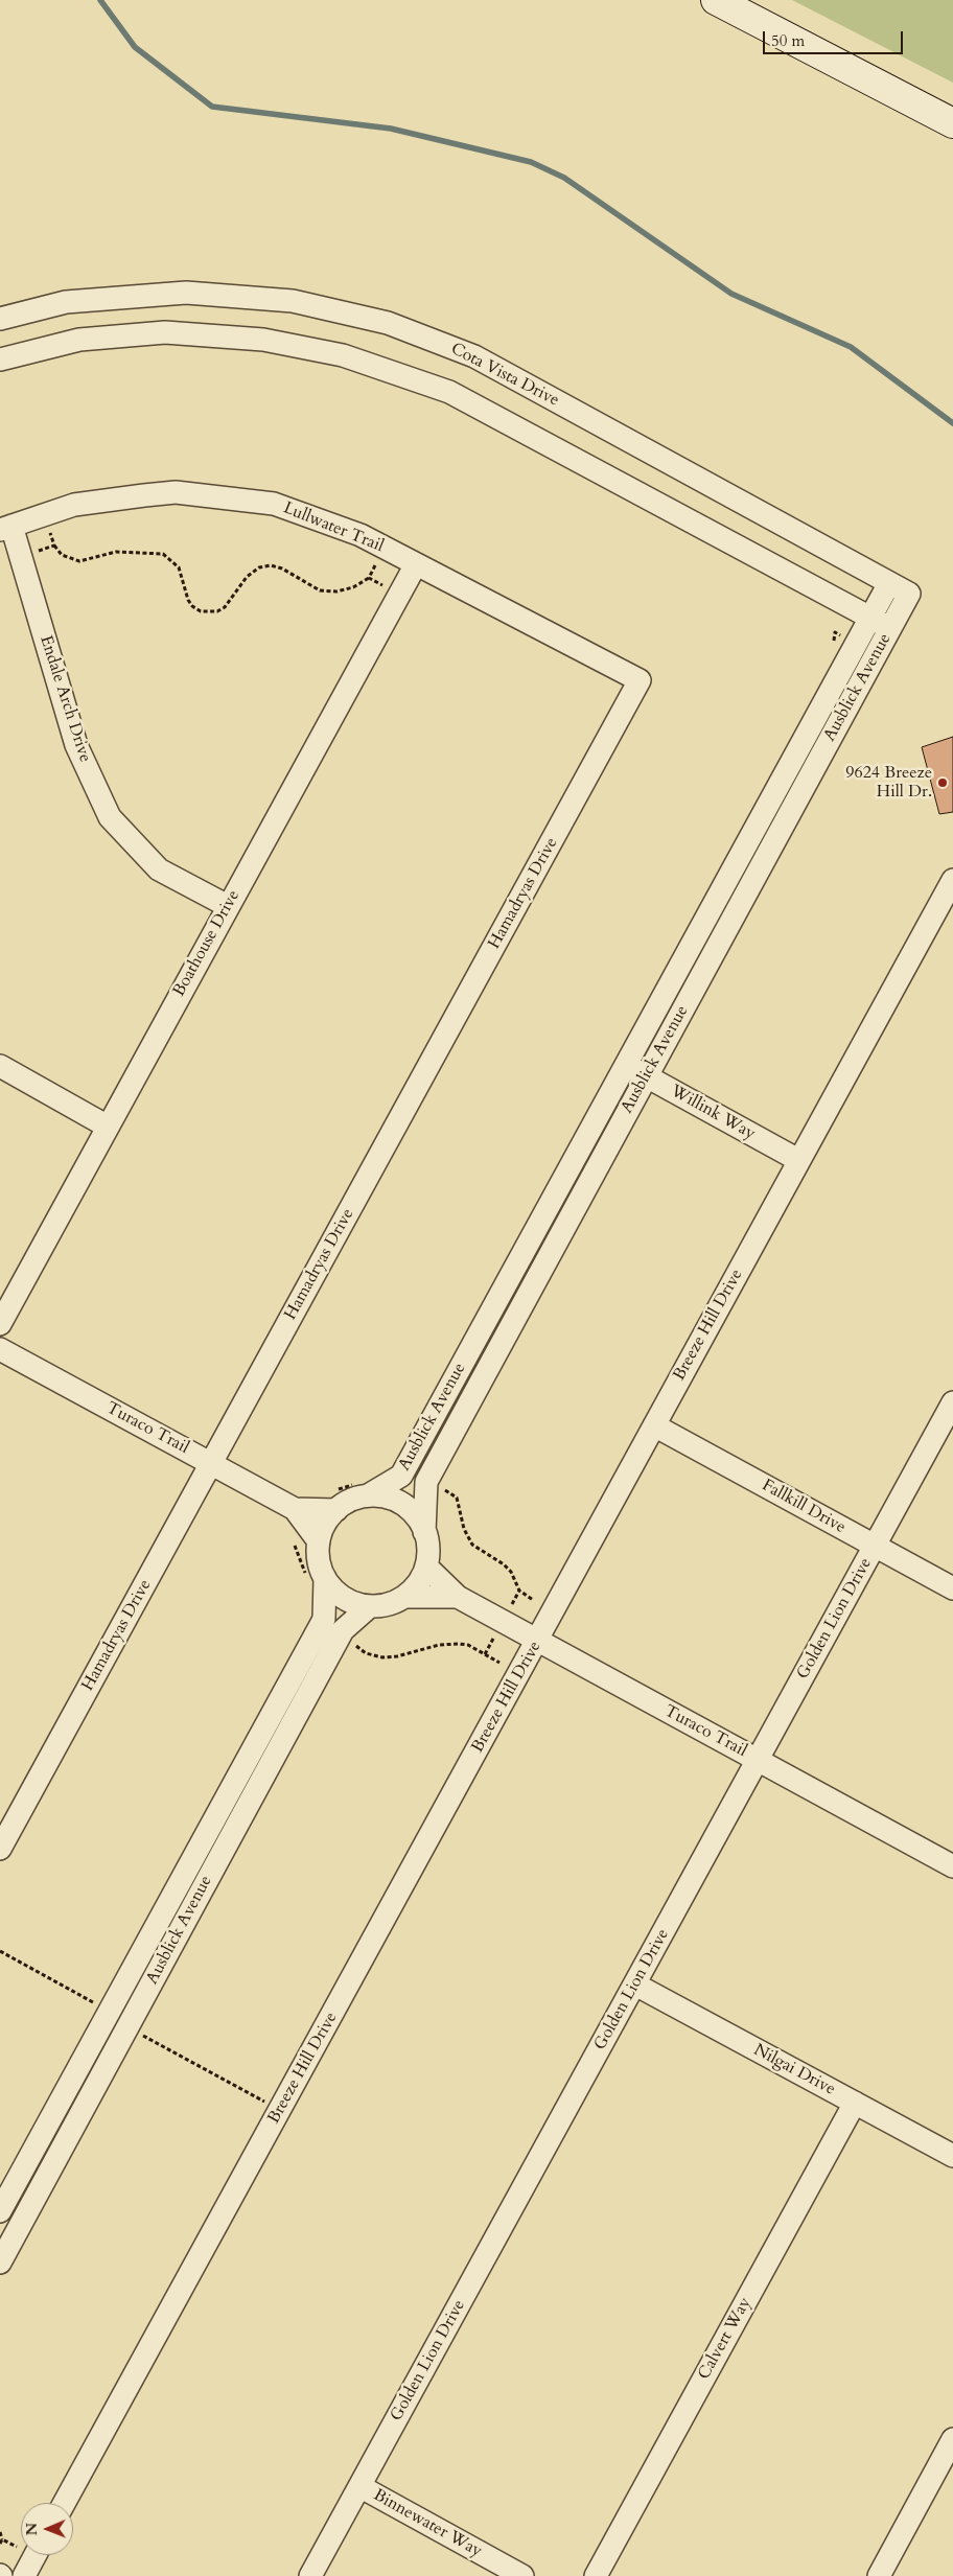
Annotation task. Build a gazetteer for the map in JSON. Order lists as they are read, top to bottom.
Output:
{
  "streets": {
    "street": [
      "Cota Vista Drive",
      "Lullwater Trail",
      "Ausblick Avenue",
      "Endale Arch Drive",
      "Hamadryas Drive",
      "Boathouse Drive",
      "Willink Way",
      "Breeze Hill Drive",
      "Turaco Trail",
      "Fallkill Drive",
      "Golden Lion Drive",
      "Nilgai Drive",
      "Calvert Way",
      "Binnewater Way"
    ]
  },
  "crossings": [
    ["Cota Vista Drive", "Ausblick Avenue"],
    ["Lullwater Trail", "Endale Arch Drive"],
    ["Lullwater Trail", "Hamadryas Drive"],
    ["Lullwater Trail", "Boathouse Drive"],
    ["Ausblick Avenue", "Willink Way"],
    ["Ausblick Avenue", "Turaco Trail"],
    ["Endale Arch Drive", "Boathouse Drive"],
    ["Hamadryas Drive", "Turaco Trail"],
    ["Willink Way", "Breeze Hill Drive"],
    ["Breeze Hill Drive", "Turaco Trail"],
    ["Breeze Hill Drive", "Fallkill Drive"],
    ["Turaco Trail", "Golden Lion Drive"],
    ["Fallkill Drive", "Golden Lion Drive"],
    ["Golden Lion Drive", "Nilgai Drive"],
    ["Golden Lion Drive", "Binnewater Way"],
    ["Nilgai Drive", "Calvert Way"]
  ],
  "places": ["9624 Breeze Hill Dr."],
  "scale_bar": "50 m",
  "north": "left"
}
